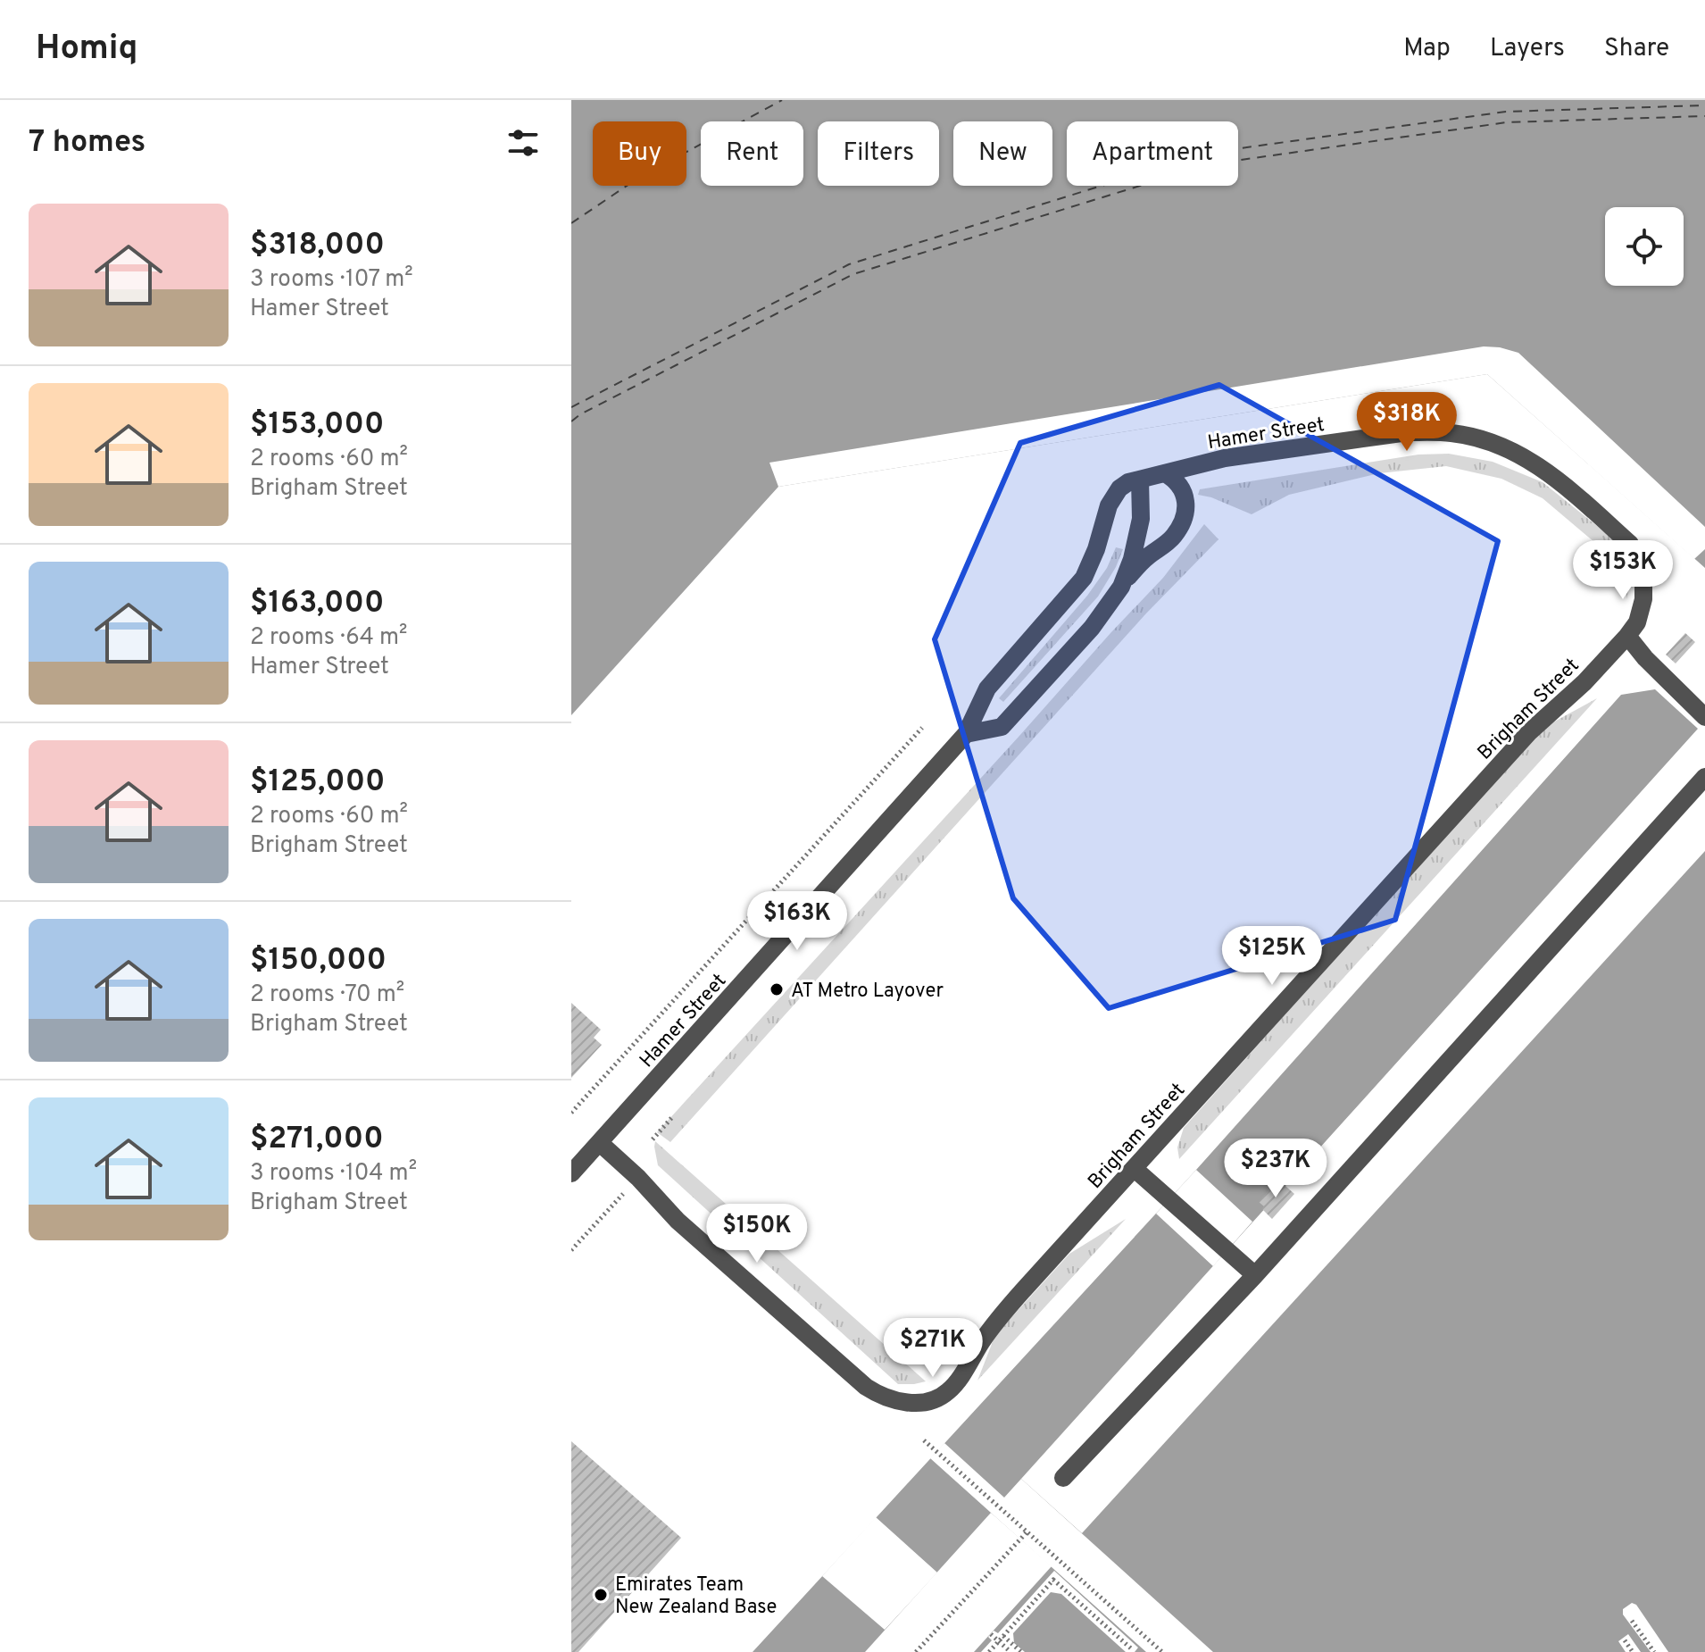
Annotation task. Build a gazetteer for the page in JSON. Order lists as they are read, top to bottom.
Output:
{
  "streets": {
    "street": ["Hamer Street", "Brigham Street"]
  },
  "crossings": [
    ["Hamer Street", "Brigham Street"]
  ],
  "places": ["AT Metro Layover", "Emirates Team New Zealand Base"],
  "page": {
    "header": "Homiq",
    "nav": ["Map", "Layers", "Share"],
    "heading": "7 homes",
    "chip": [
      "Buy",
      "Rent",
      "Filters",
      "New",
      "Apartment"
    ],
    "list": [
      {
        "name": "$318,000",
        "note": "3 rooms · 107 m² · Hamer Street"
      },
      {
        "name": "$153,000",
        "note": "2 rooms · 60 m² · Brigham Street"
      },
      {
        "name": "$163,000",
        "note": "2 rooms · 64 m² · Hamer Street"
      },
      {
        "name": "$125,000",
        "note": "2 rooms · 60 m² · Brigham Street"
      },
      {
        "name": "$150,000",
        "note": "2 rooms · 70 m² · Brigham Street"
      },
      {
        "name": "$271,000",
        "note": "3 rooms · 104 m² · Brigham Street"
      }
    ],
    "price": [
      "$318K",
      "$153K",
      "$163K",
      "$125K",
      "$237K",
      "$150K",
      "$271K"
    ]
  }
}
